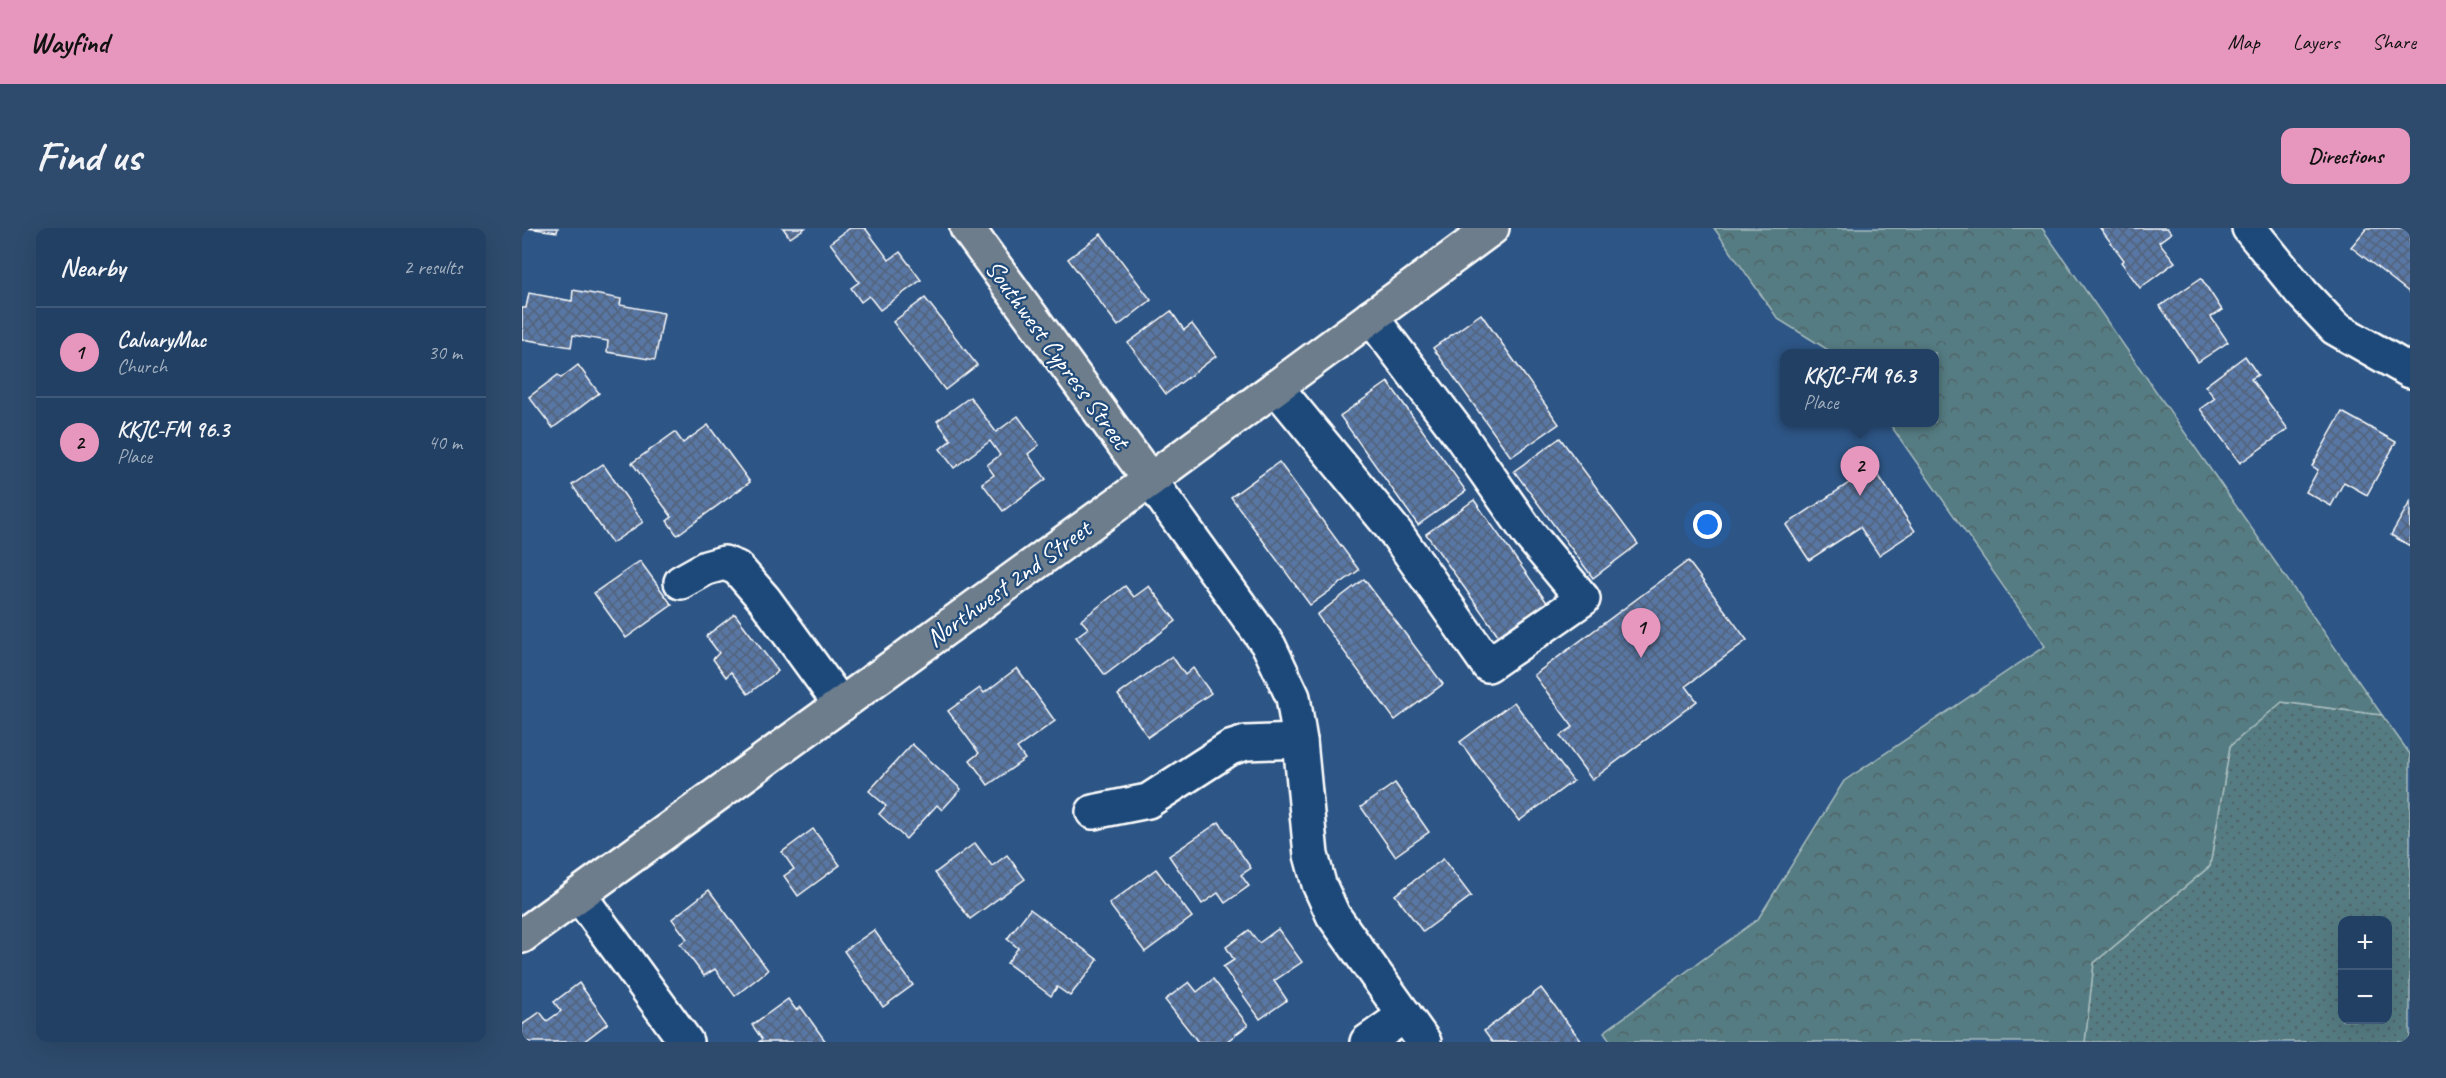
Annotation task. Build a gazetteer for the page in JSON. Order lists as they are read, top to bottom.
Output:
{
  "streets": {
    "main road": ["Southwest Cypress Street", "Northwest 2nd Street"]
  },
  "crossings": [
    ["Southwest Cypress Street", "Northwest 2nd Street"]
  ],
  "page": {
    "header": "Wayfind",
    "nav": ["Map", "Layers", "Share"],
    "buttons": "Directions",
    "title": "Find us",
    "heading": ["Nearby", "2 results"],
    "list": [
      {
        "mark": "1",
        "name": "CalvaryMac",
        "note": "Church",
        "value": "30 m"
      },
      {
        "mark": "2",
        "name": "KKJC-FM 96.3",
        "note": "Place",
        "value": "40 m"
      }
    ],
    "popup": ["KKJC-FM 96.3", "Place"],
    "pins": ["2", "1"],
    "map_buttons": ["+", "−"]
  }
}
